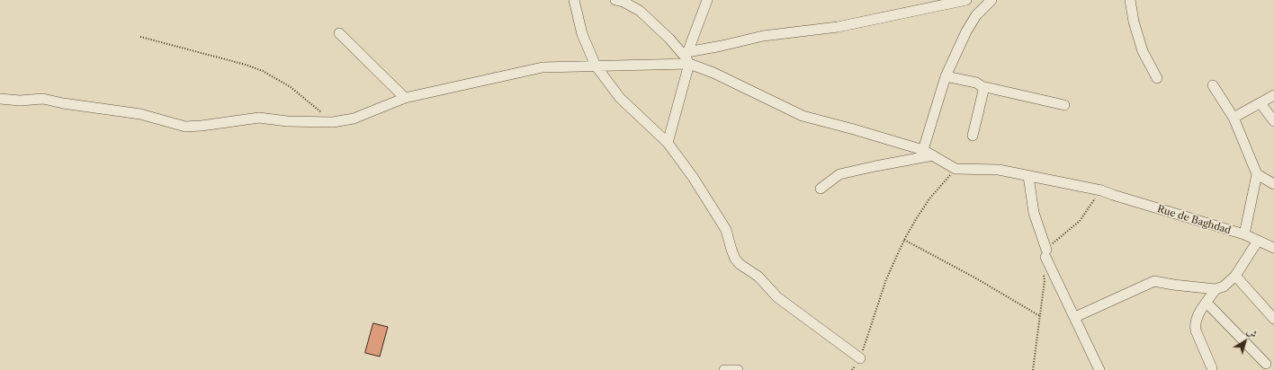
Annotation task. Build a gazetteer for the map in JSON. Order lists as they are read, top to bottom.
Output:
{
  "streets": {
    "street": ["Rue de Baghdad"]
  },
  "north": "top right"
}
